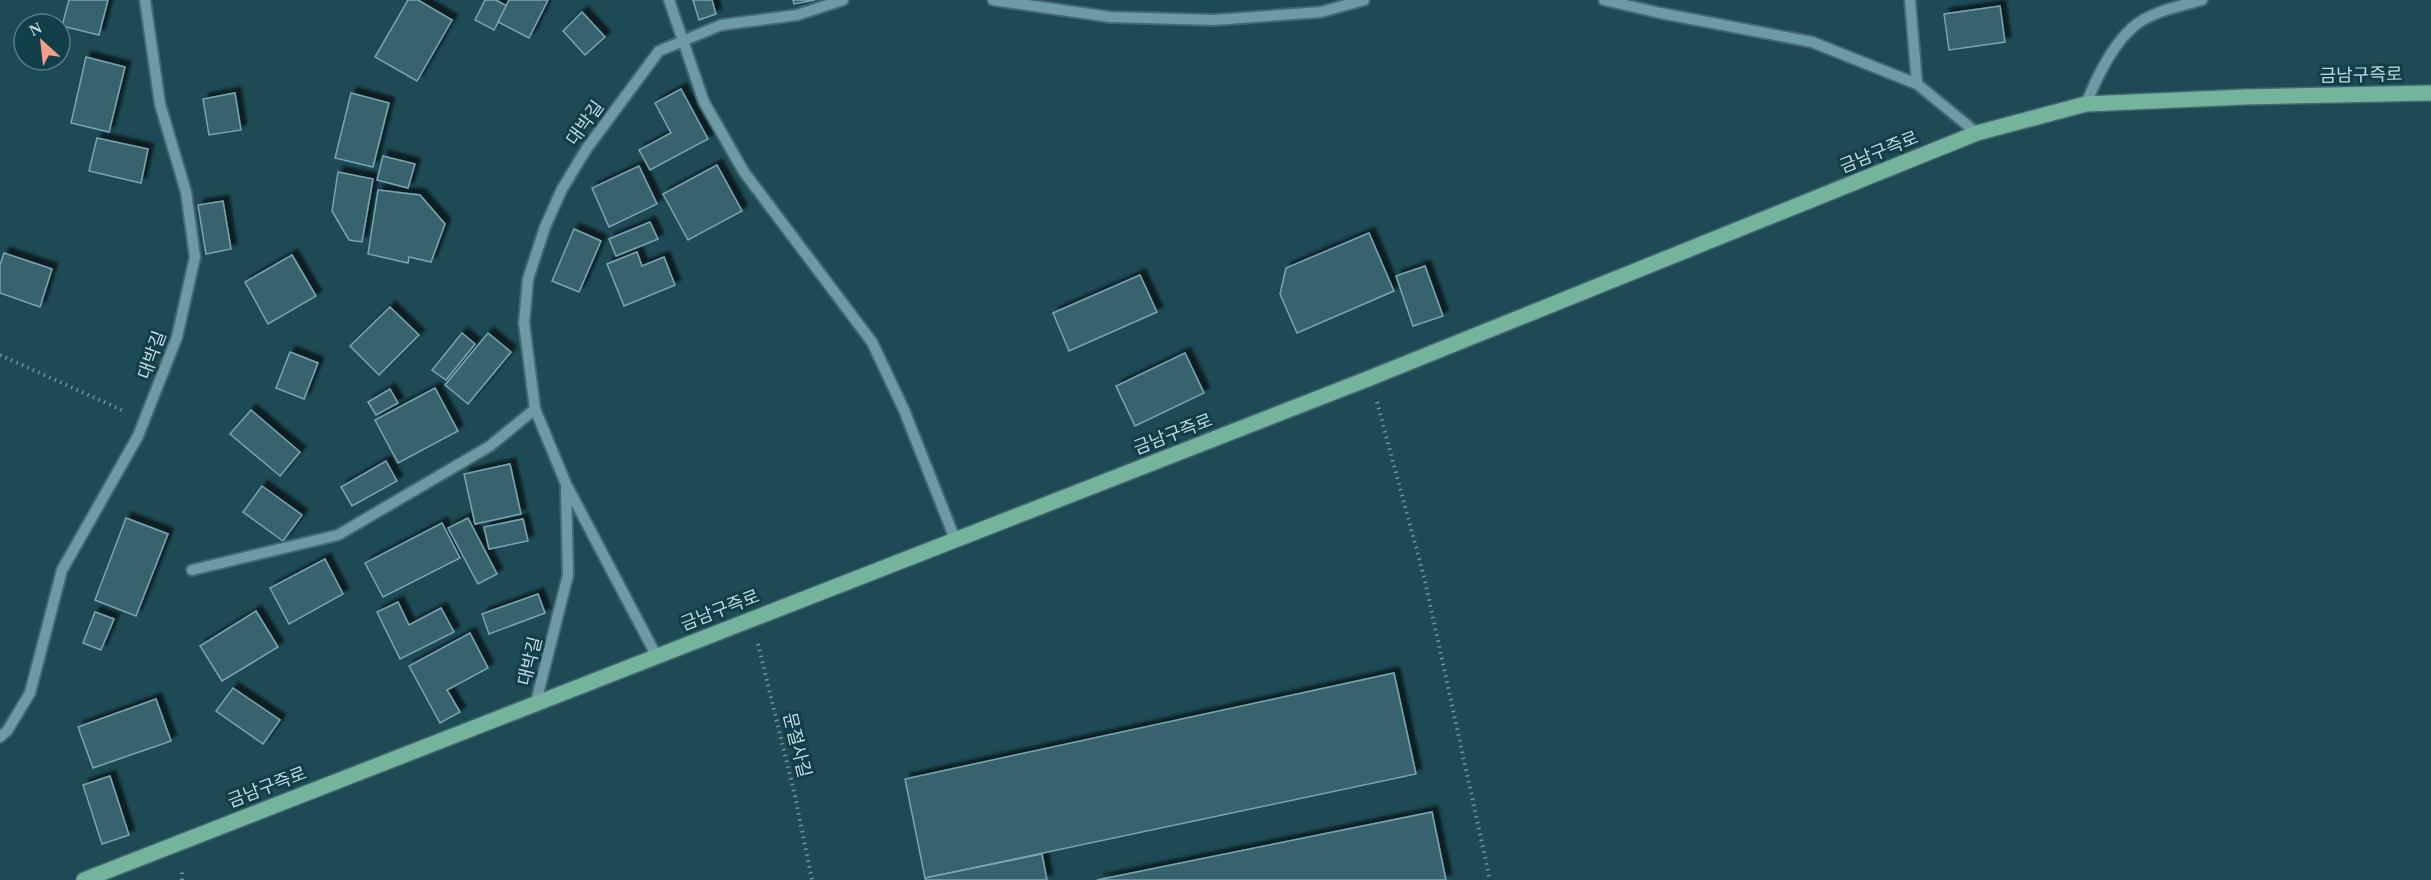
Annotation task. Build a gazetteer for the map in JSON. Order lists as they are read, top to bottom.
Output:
{
  "streets": {
    "main road": ["금남구즉로"],
    "street": ["대박길"],
    "path": ["문절사길"]
  },
  "crossings": [
    ["금남구즉로", "대박길"],
    ["금남구즉로", "문절사길"]
  ],
  "north": "top left"
}
